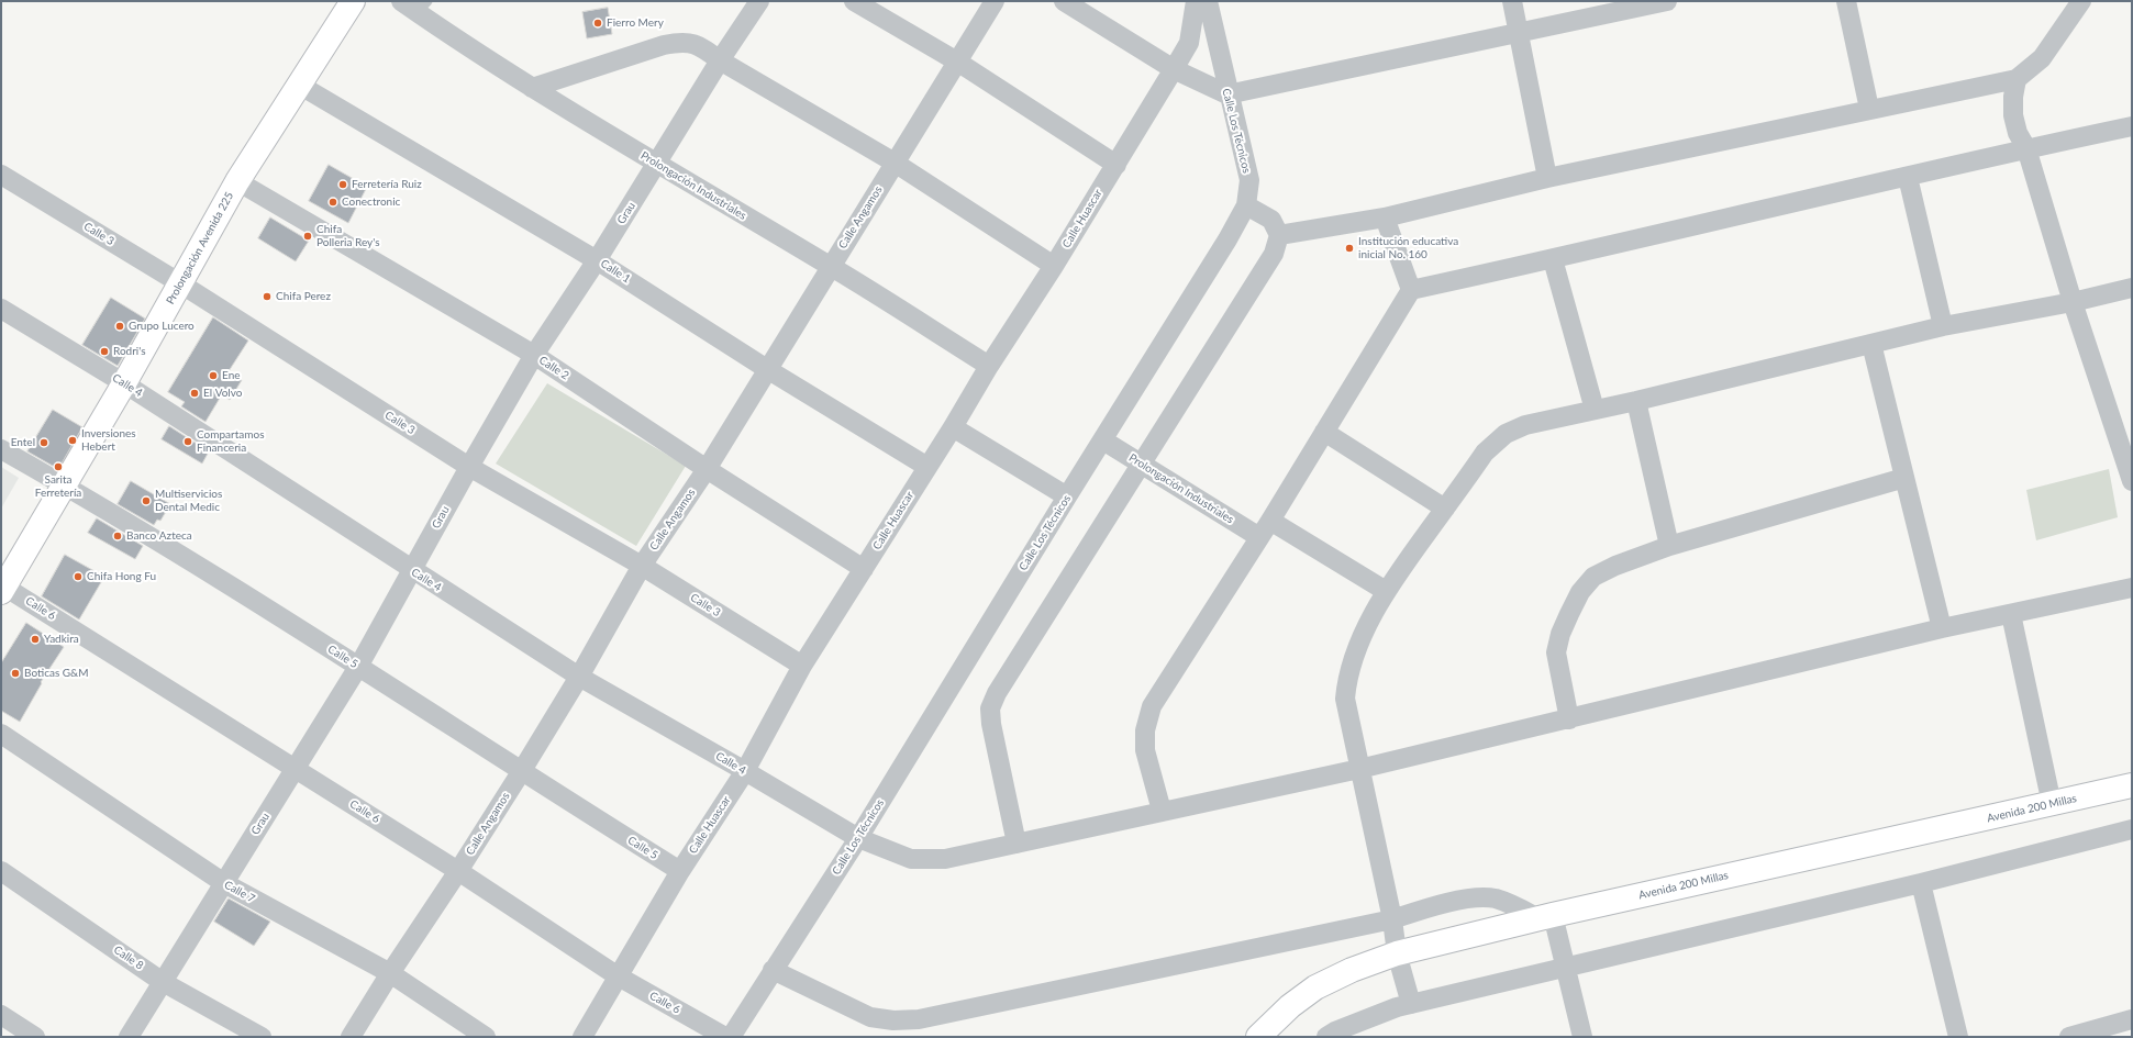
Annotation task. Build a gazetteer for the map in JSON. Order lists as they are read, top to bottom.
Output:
{
  "streets": {
    "main road": ["Prolongación Avenida 225", "Avenida 200 Millas"],
    "street": [
      "Calle Los Técnicos",
      "Prolongación Industriales",
      "Grau",
      "Calle Angamos",
      "Calle Huascar",
      "Calle 3",
      "Calle 1",
      "Calle 2",
      "Calle 4",
      "Calle 6",
      "Calle 5",
      "Calle 7",
      "Calle 8"
    ]
  },
  "crossings": [
    ["Calle Los Técnicos", "Prolongación Industriales"],
    ["Calle Los Técnicos", "Calle 4"],
    ["Prolongación Industriales", "Grau"],
    ["Prolongación Industriales", "Calle Angamos"],
    ["Prolongación Industriales", "Calle Huascar"],
    ["Grau", "Calle 3"],
    ["Grau", "Calle 1"],
    ["Grau", "Calle 2"],
    ["Grau", "Calle 4"],
    ["Grau", "Calle 6"],
    ["Grau", "Calle 5"],
    ["Grau", "Calle 7"],
    ["Grau", "Calle 8"],
    ["Calle Angamos", "Calle 3"],
    ["Calle Angamos", "Calle 1"],
    ["Calle Angamos", "Calle 2"],
    ["Calle Angamos", "Calle 4"],
    ["Calle Angamos", "Calle 6"],
    ["Calle Angamos", "Calle 5"],
    ["Calle Angamos", "Calle 7"],
    ["Calle Huascar", "Calle 3"],
    ["Calle Huascar", "Calle 1"],
    ["Calle Huascar", "Calle 2"],
    ["Calle Huascar", "Calle 4"],
    ["Calle Huascar", "Calle 6"],
    ["Calle Huascar", "Calle 5"],
    ["Calle 3", "Prolongación Avenida 225"],
    ["Prolongación Avenida 225", "Calle 1"],
    ["Prolongación Avenida 225", "Calle 2"],
    ["Prolongación Avenida 225", "Calle 4"],
    ["Prolongación Avenida 225", "Calle 6"],
    ["Prolongación Avenida 225", "Calle 5"]
  ],
  "places": [
    "Fierro Mery",
    "Ferretería Ruiz",
    "Conectronic",
    "Chifa Polleria Rey's",
    "Institución educativa inicial No. 160",
    "Chifa Perez",
    "Grupo Lucero",
    "Rodri's",
    "Ene",
    "El Volvo",
    "Inversiones Hebert",
    "Compartamos Financeria",
    "Entel",
    "Sarita Ferretería",
    "Multiservicios Dental Medic",
    "Banco Azteca",
    "Chifa Hong Fu",
    "Yadkira",
    "Boticas G&M"
  ]
}
